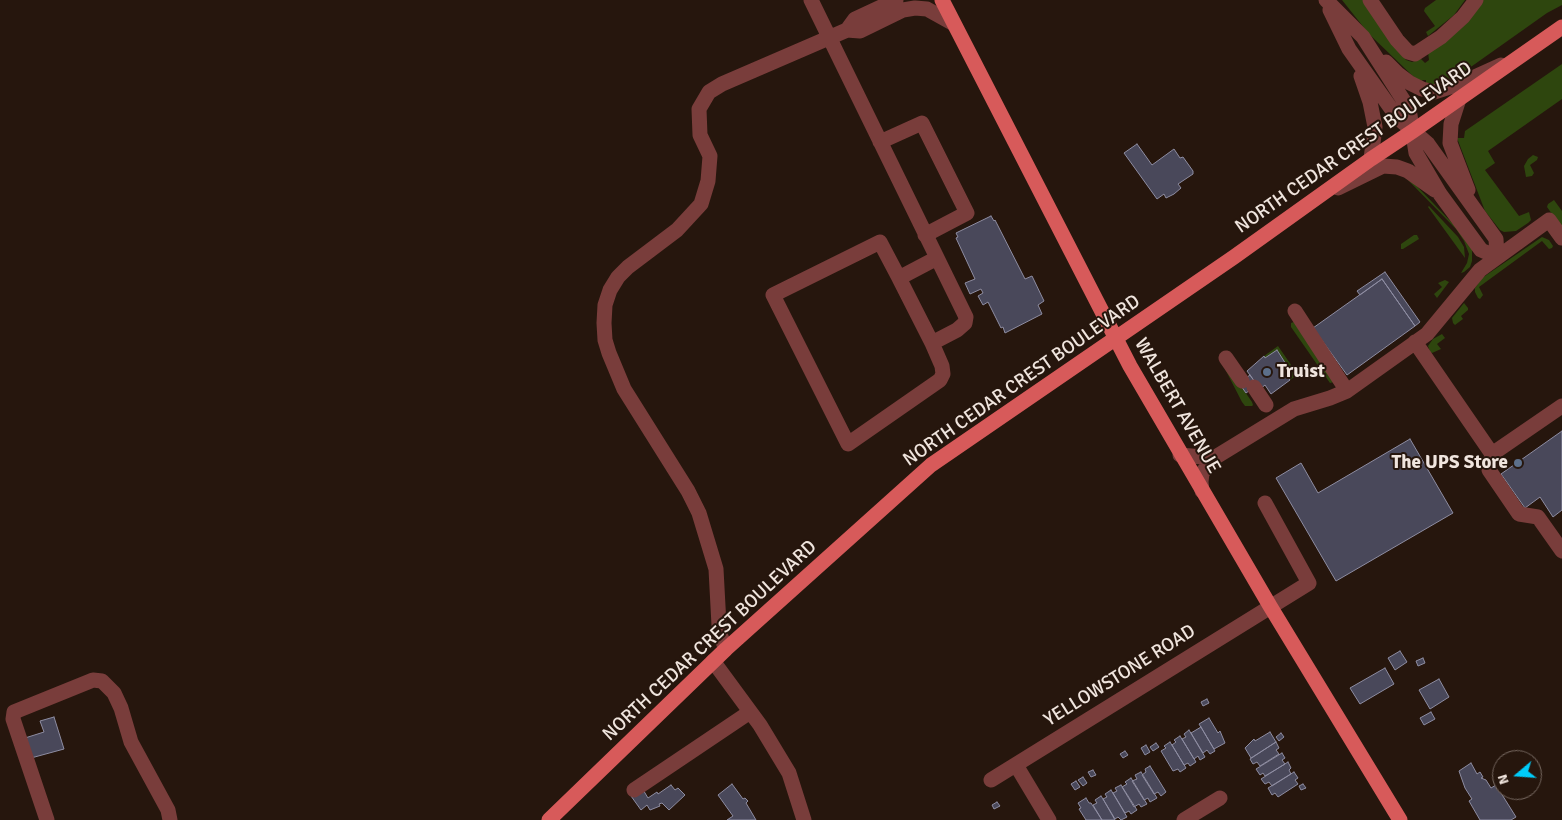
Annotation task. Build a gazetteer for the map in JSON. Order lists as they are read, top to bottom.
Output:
{
  "streets": {
    "main road": ["NORTH CEDAR CREST BOULEVARD", "WALBERT AVENUE"],
    "street": ["YELLOWSTONE ROAD"]
  },
  "crossings": [
    ["NORTH CEDAR CREST BOULEVARD", "WALBERT AVENUE"],
    ["WALBERT AVENUE", "YELLOWSTONE ROAD"]
  ],
  "places": ["Truist", "The UPS Store"],
  "north": "left"
}
